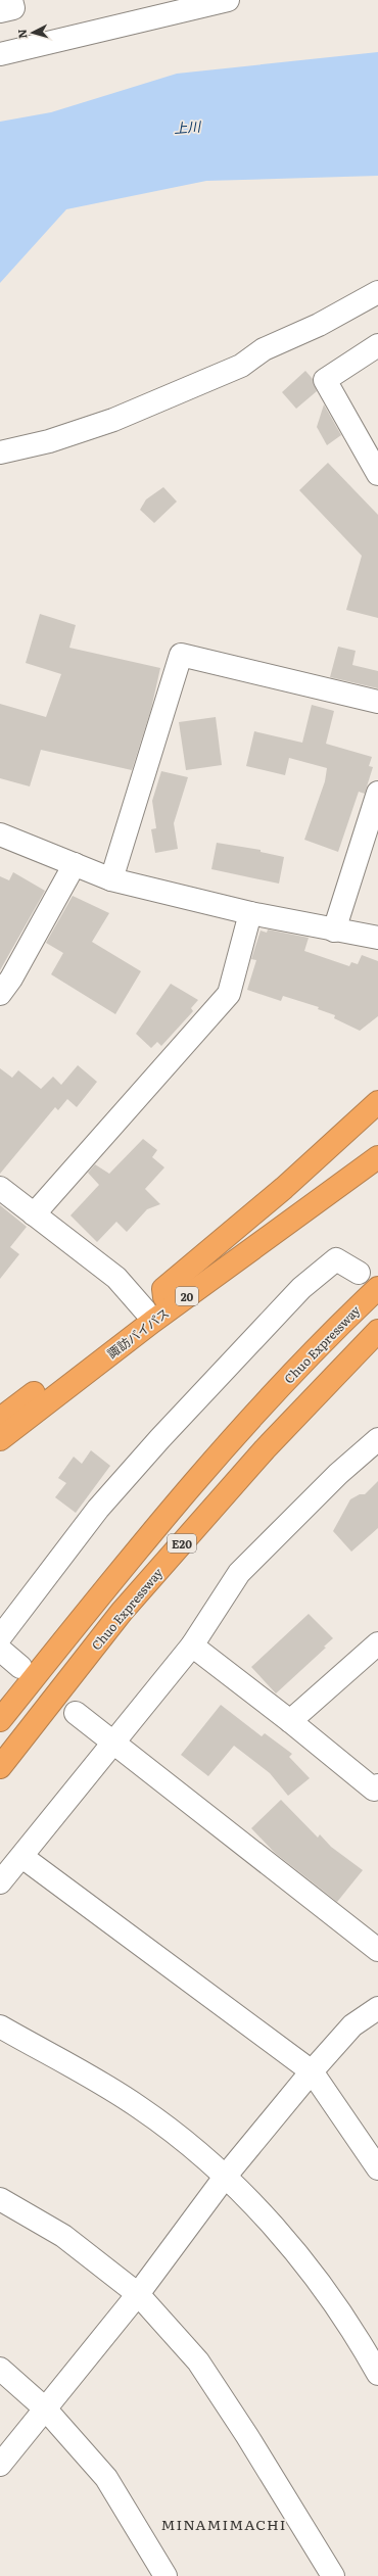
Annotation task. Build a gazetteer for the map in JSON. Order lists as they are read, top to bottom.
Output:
{
  "streets": {
    "highway": [
      "20",
      "諏訪バイパス",
      "Chuo Expressway",
      "E20"
    ]
  },
  "crossings": [
    ["20", "諏訪バイパス"]
  ],
  "districts": ["MINAMIMACHI"],
  "water": ["上川"],
  "north": "left"
}
